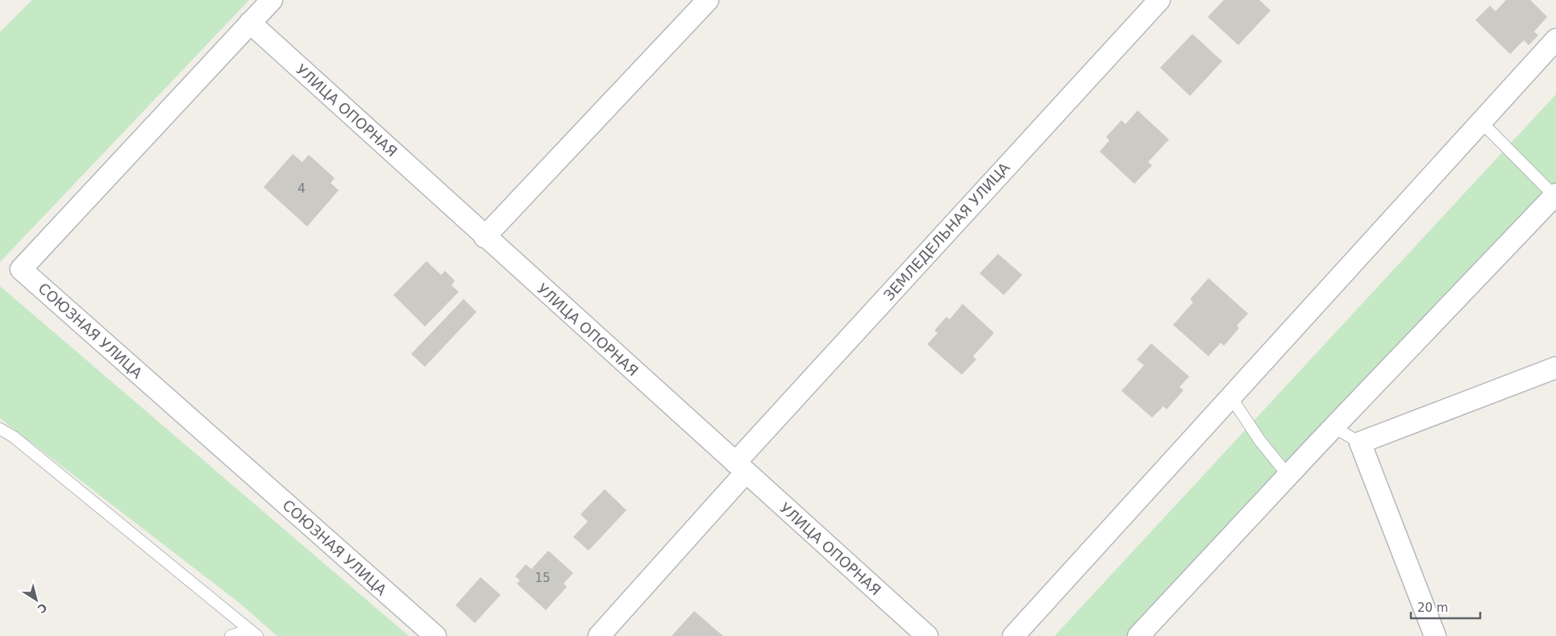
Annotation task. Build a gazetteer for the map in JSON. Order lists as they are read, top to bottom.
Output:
{
  "streets": {
    "street": ["УЛИЦА ОПОРНАЯ", "ЗЕМЛЕДЕЛЬНАЯ УЛИЦА", "СОЮЗНАЯ УЛИЦА"]
  },
  "crossings": [
    ["УЛИЦА ОПОРНАЯ", "ЗЕМЛЕДЕЛЬНАЯ УЛИЦА"],
    ["УЛИЦА ОПОРНАЯ", "СОЮЗНАЯ УЛИЦА"]
  ],
  "house_numbers": ["4", "15"],
  "scale_bar": "20 m",
  "north": "bottom right"
}
